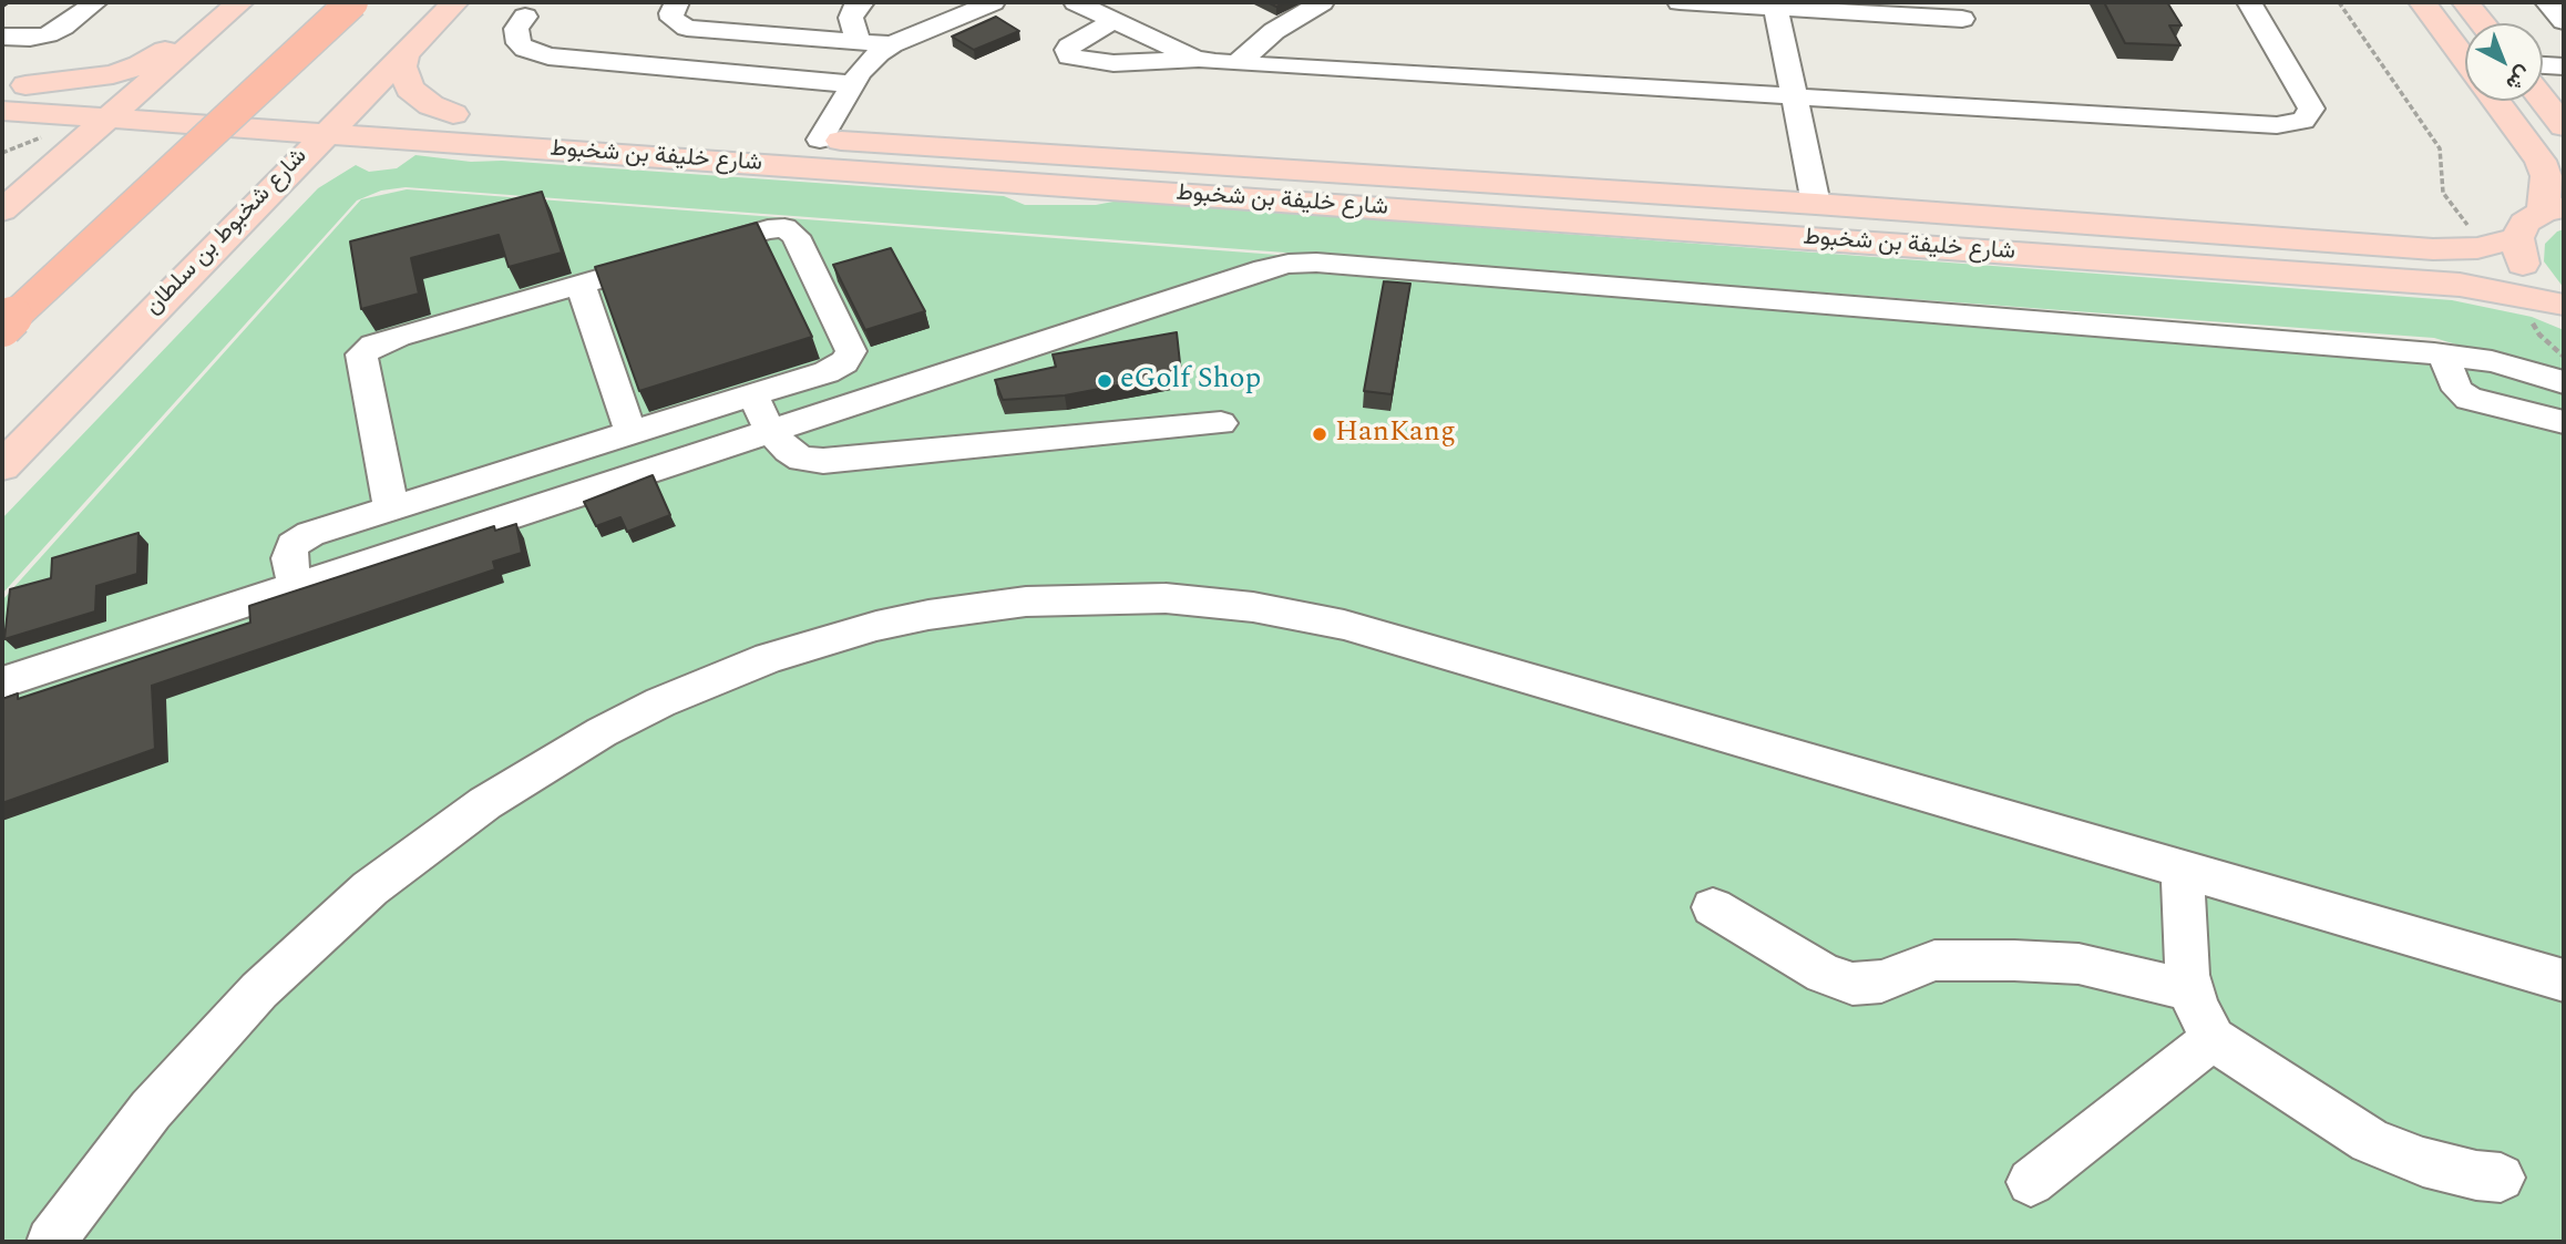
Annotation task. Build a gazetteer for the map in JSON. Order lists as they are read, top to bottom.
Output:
{
  "streets": {
    "main road": ["شارع خليفة بن شخبوط", "شارع شخبوط بن سلطان"]
  },
  "crossings": [
    ["شارع خليفة بن شخبوط", "شارع شخبوط بن سلطان"]
  ],
  "places": ["eGolf Shop", "HanKang"],
  "north": "bottom right"
}
